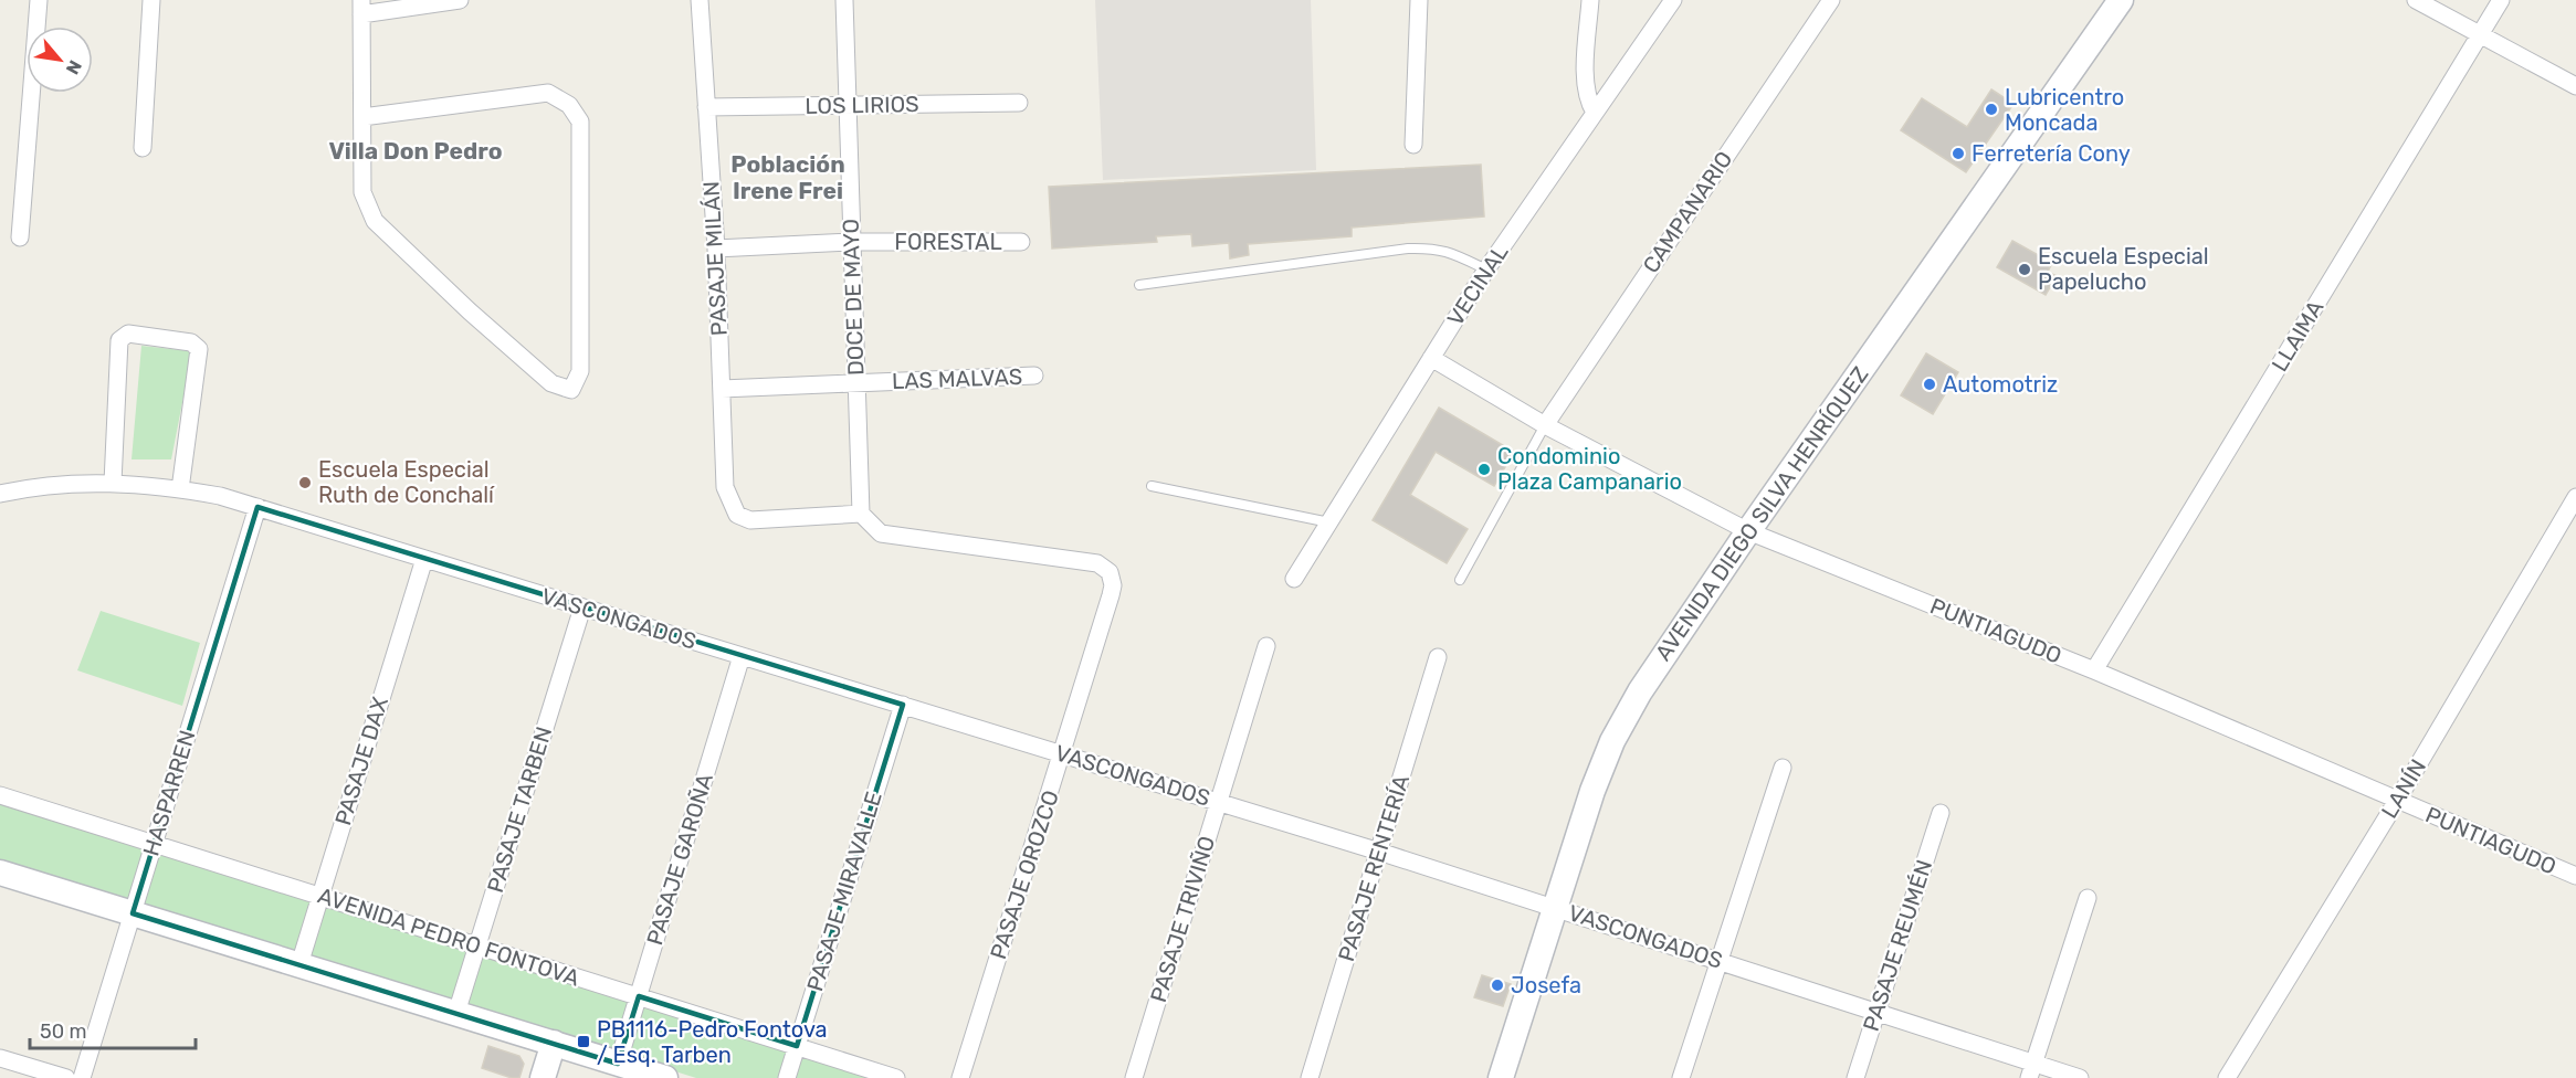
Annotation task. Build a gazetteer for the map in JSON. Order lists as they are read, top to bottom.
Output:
{
  "streets": {
    "main road": ["AVENIDA DIEGO SILVA HENRÍQUEZ"],
    "street": [
      "LOS LIRIOS",
      "CAMPANARIO",
      "FORESTAL",
      "PASAJE MILÁN",
      "VECINAL",
      "DOCE DE MAYO",
      "LLAIMA",
      "LAS MALVAS",
      "VASCONGADOS",
      "PUNTIAGUDO",
      "PASAJE DAX",
      "LANÍN",
      "HASPARREN",
      "PASAJE TARBEN",
      "PASAJE GAROÑA",
      "PASAJE RENTERÍA",
      "PASAJE OROZCO",
      "PASAJE MIRAVALLE",
      "PASAJE TRIVIÑO",
      "AVENIDA PEDRO FONTOVA",
      "PASAJE REUMÉN"
    ]
  },
  "crossings": [
    ["LOS LIRIOS", "PASAJE MILÁN"],
    ["LOS LIRIOS", "DOCE DE MAYO"],
    ["CAMPANARIO", "PUNTIAGUDO"],
    ["FORESTAL", "PASAJE MILÁN"],
    ["FORESTAL", "DOCE DE MAYO"],
    ["PASAJE MILÁN", "DOCE DE MAYO"],
    ["PASAJE MILÁN", "LAS MALVAS"],
    ["PASAJE MILÁN", "PASAJE OROZCO"],
    ["VECINAL", "PUNTIAGUDO"],
    ["DOCE DE MAYO", "LAS MALVAS"],
    ["DOCE DE MAYO", "PASAJE OROZCO"],
    ["LLAIMA", "PUNTIAGUDO"],
    ["AVENIDA DIEGO SILVA HENRÍQUEZ", "VASCONGADOS"],
    ["AVENIDA DIEGO SILVA HENRÍQUEZ", "PUNTIAGUDO"],
    ["VASCONGADOS", "PASAJE DAX"],
    ["VASCONGADOS", "HASPARREN"],
    ["VASCONGADOS", "PASAJE TARBEN"],
    ["VASCONGADOS", "PASAJE GAROÑA"],
    ["VASCONGADOS", "PASAJE RENTERÍA"],
    ["VASCONGADOS", "PASAJE OROZCO"],
    ["VASCONGADOS", "PASAJE MIRAVALLE"],
    ["VASCONGADOS", "PASAJE TRIVIÑO"],
    ["VASCONGADOS", "PASAJE REUMÉN"],
    ["PUNTIAGUDO", "LANÍN"],
    ["PASAJE DAX", "AVENIDA PEDRO FONTOVA"],
    ["HASPARREN", "AVENIDA PEDRO FONTOVA"],
    ["PASAJE TARBEN", "AVENIDA PEDRO FONTOVA"],
    ["PASAJE GAROÑA", "AVENIDA PEDRO FONTOVA"],
    ["PASAJE MIRAVALLE", "AVENIDA PEDRO FONTOVA"]
  ],
  "districts": ["Villa Don Pedro", "Población Irene Frei"],
  "places": {
    "other": [
      "Lubricentro Moncada",
      "Ferretería Cony",
      "Escuela Especial Papelucho",
      "Automotriz",
      "Condominio Plaza Campanario",
      "Escuela Especial Ruth de Conchalí",
      "Josefa"
    ],
    "transit": ["PB1116-Pedro Fontova / Esq. Tarben"]
  },
  "scale_bar": "50 m",
  "north": "bottom right"
}
